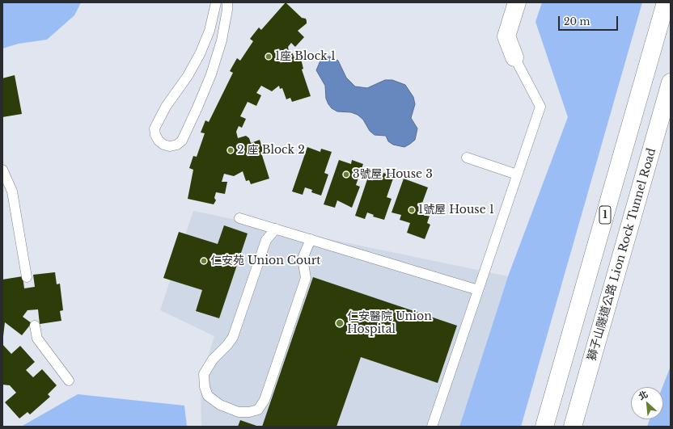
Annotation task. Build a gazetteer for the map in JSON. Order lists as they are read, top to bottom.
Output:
{
  "streets": {
    "main road": ["1", "獅子山隧道公路 Lion Rock Tunnel Road"]
  },
  "places": [
    "1座 Block 1",
    "2 座 Block 2",
    "3號屋 House 3",
    "1號屋 House 1",
    "仁安苑 Union Court",
    "仁安醫院 Union Hospital"
  ],
  "scale_bar": "20 m",
  "north": "top left"
}
